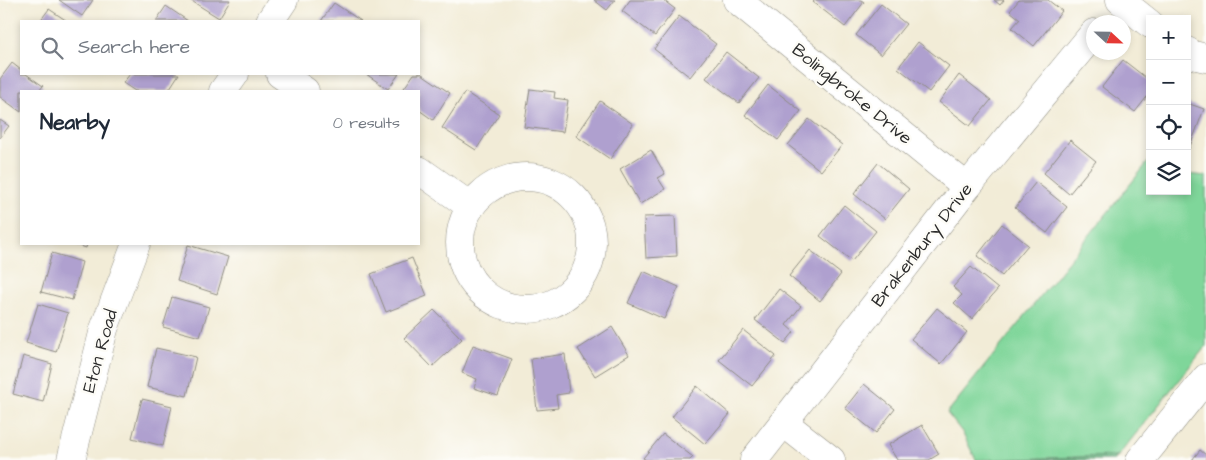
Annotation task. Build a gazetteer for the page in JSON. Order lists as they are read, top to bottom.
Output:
{
  "streets": {
    "street": ["Bolingbroke Drive", "Brakenbury Drive", "Eton Road"]
  },
  "crossings": [
    ["Bolingbroke Drive", "Brakenbury Drive"]
  ],
  "north": "right",
  "page": {
    "map_buttons": ["+", "−"],
    "search": "Search here",
    "heading": ["Nearby", "0 results"]
  }
}
